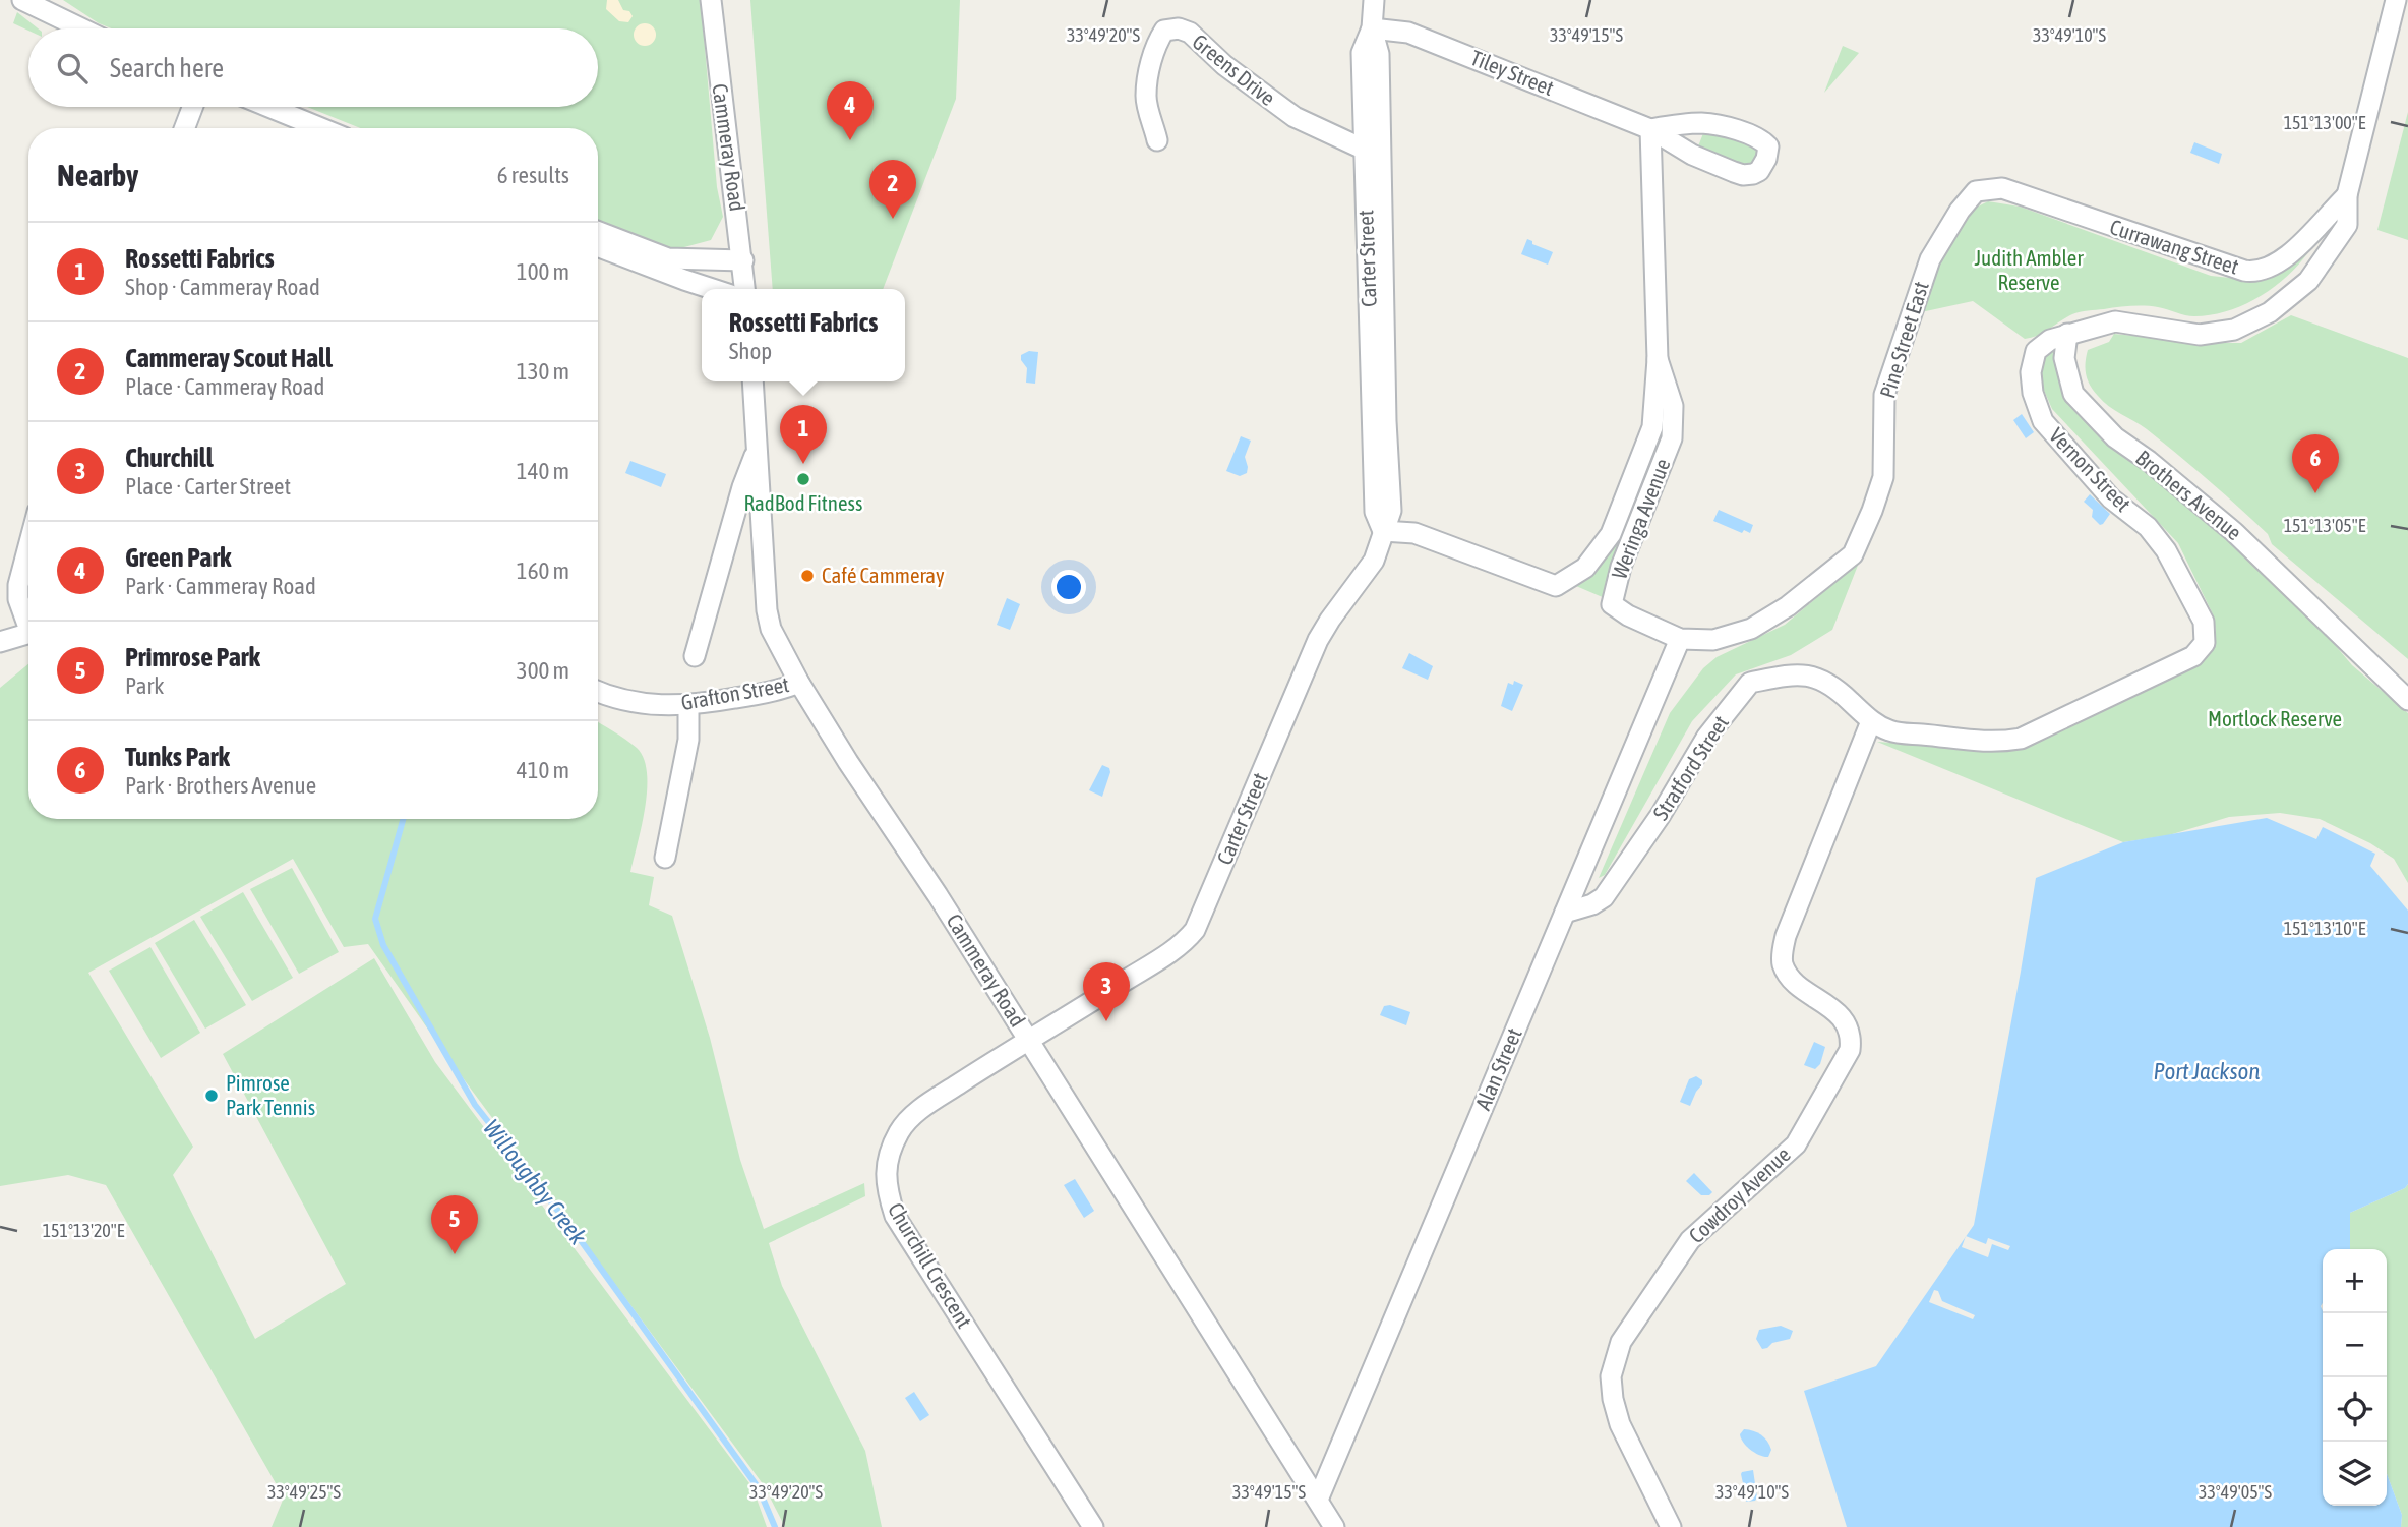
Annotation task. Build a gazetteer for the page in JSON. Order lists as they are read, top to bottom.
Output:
{
  "streets": {
    "street": [
      "Greens Drive",
      "Tiley Street",
      "Cammeray Road",
      "Currawang Street",
      "Carter Street",
      "Pine Street East",
      "Vernon Street",
      "Brothers Avenue",
      "Weringa Avenue",
      "Grafton Street",
      "Stratford Street",
      "Alan Street",
      "Cowdroy Avenue",
      "Churchill Crescent"
    ]
  },
  "crossings": [
    ["Greens Drive", "Carter Street"],
    ["Tiley Street", "Carter Street"],
    ["Tiley Street", "Weringa Avenue"],
    ["Cammeray Road", "Carter Street"],
    ["Cammeray Road", "Grafton Street"],
    ["Cammeray Road", "Alan Street"],
    ["Cammeray Road", "Churchill Crescent"],
    ["Currawang Street", "Pine Street East"],
    ["Currawang Street", "Vernon Street"],
    ["Carter Street", "Weringa Avenue"],
    ["Carter Street", "Churchill Crescent"],
    ["Pine Street East", "Weringa Avenue"],
    ["Pine Street East", "Alan Street"],
    ["Vernon Street", "Brothers Avenue"],
    ["Vernon Street", "Stratford Street"],
    ["Vernon Street", "Cowdroy Avenue"],
    ["Weringa Avenue", "Alan Street"],
    ["Stratford Street", "Alan Street"],
    ["Stratford Street", "Cowdroy Avenue"]
  ],
  "water": ["Port Jackson", "Willoughby Creek"],
  "parks": ["Judith Ambler Reserve", "Mortlock Reserve"],
  "places": ["RadBod Fitness", "Café Cammeray", "Pimrose Park Tennis"],
  "page": {
    "search": "Search here",
    "pins": [
      "4",
      "2",
      "1",
      "6",
      "3",
      "5"
    ],
    "heading": ["Nearby", "6 results"],
    "list": [
      {
        "mark": "1",
        "name": "Rossetti Fabrics",
        "note": "Shop · Cammeray Road",
        "value": "100 m"
      },
      {
        "mark": "2",
        "name": "Cammeray Scout Hall",
        "note": "Place · Cammeray Road",
        "value": "130 m"
      },
      {
        "mark": "3",
        "name": "Churchill",
        "note": "Place · Carter Street",
        "value": "140 m"
      },
      {
        "mark": "4",
        "name": "Green Park",
        "note": "Park · Cammeray Road",
        "value": "160 m"
      },
      {
        "mark": "5",
        "name": "Primrose Park",
        "note": "Park",
        "value": "300 m"
      },
      {
        "mark": "6",
        "name": "Tunks Park",
        "note": "Park · Brothers Avenue",
        "value": "410 m"
      }
    ],
    "popup": ["Rossetti Fabrics", "Shop"],
    "map_buttons": ["+", "−"]
  },
  "coordinates": [
    "33°49'20\"S",
    "33°49'15\"S",
    "33°49'10\"S",
    "151°13'00\"E",
    "151°13'05\"E",
    "151°13'10\"E",
    "151°13'20\"E",
    "33°49'25\"S",
    "33°49'05\"S"
  ]
}
